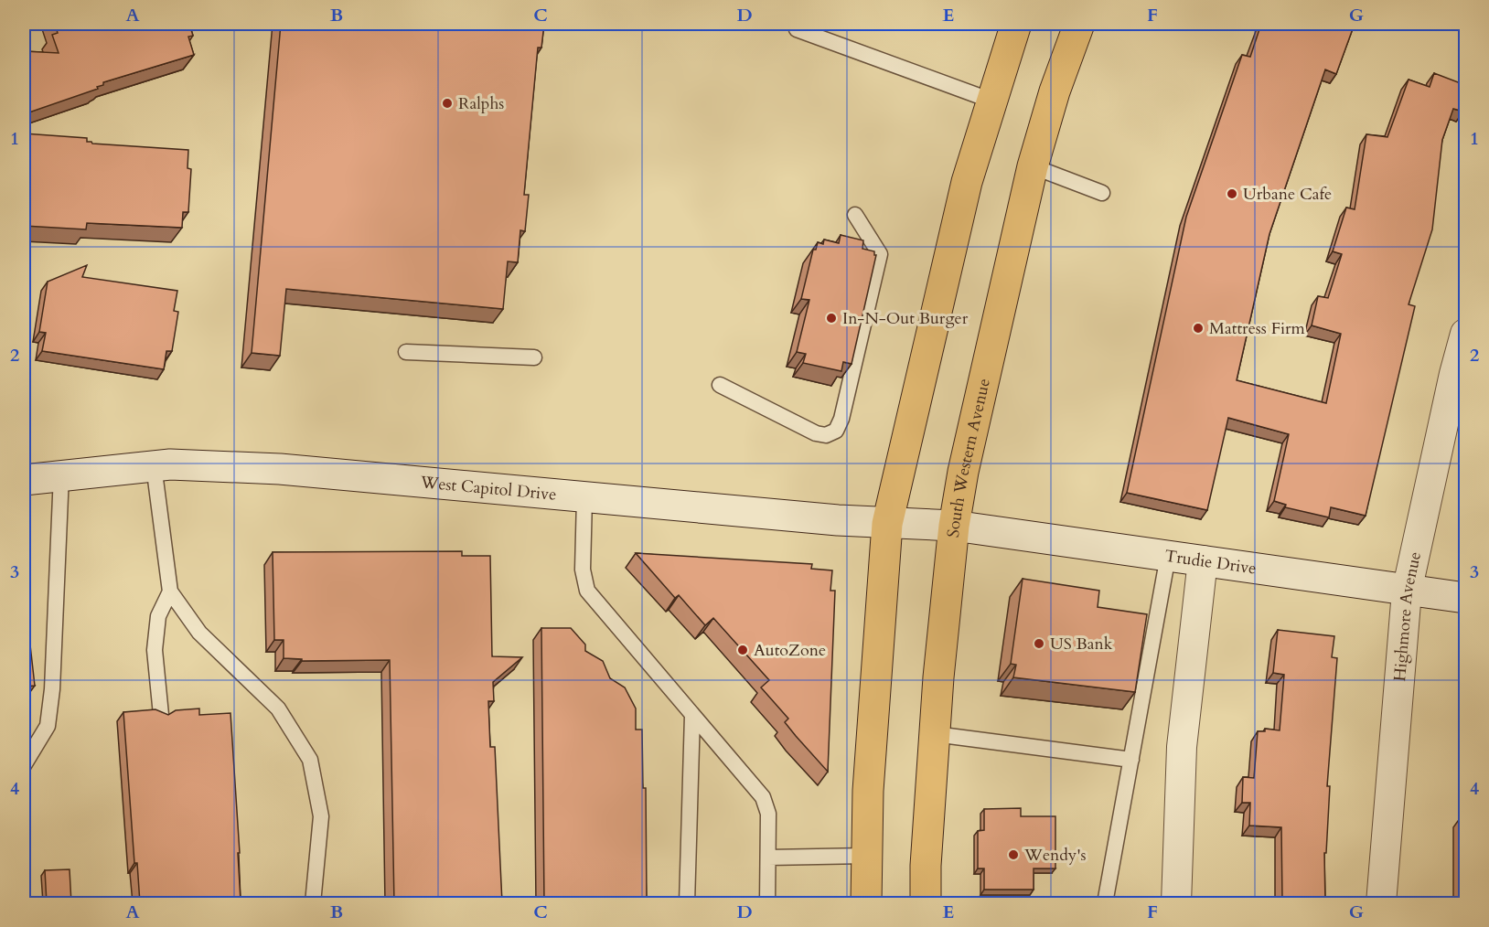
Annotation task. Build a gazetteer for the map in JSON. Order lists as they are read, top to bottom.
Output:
{
  "streets": {
    "main road": ["South Western Avenue"],
    "street": ["West Capitol Drive", "Trudie Drive", "Highmore Avenue"]
  },
  "crossings": [
    ["South Western Avenue", "West Capitol Drive"],
    ["South Western Avenue", "Trudie Drive"],
    ["West Capitol Drive", "Trudie Drive"],
    ["Trudie Drive", "Highmore Avenue"]
  ],
  "places": [
    "Ralphs",
    "Urbane Cafe",
    "In-N-Out Burger",
    "Mattress Firm",
    "US Bank",
    "AutoZone",
    "Wendy's"
  ],
  "grid": {
    "columns": [
      "A",
      "B",
      "C",
      "D",
      "E",
      "F",
      "G"
    ],
    "rows": [
      "1",
      "2",
      "3",
      "4"
    ]
  }
}
